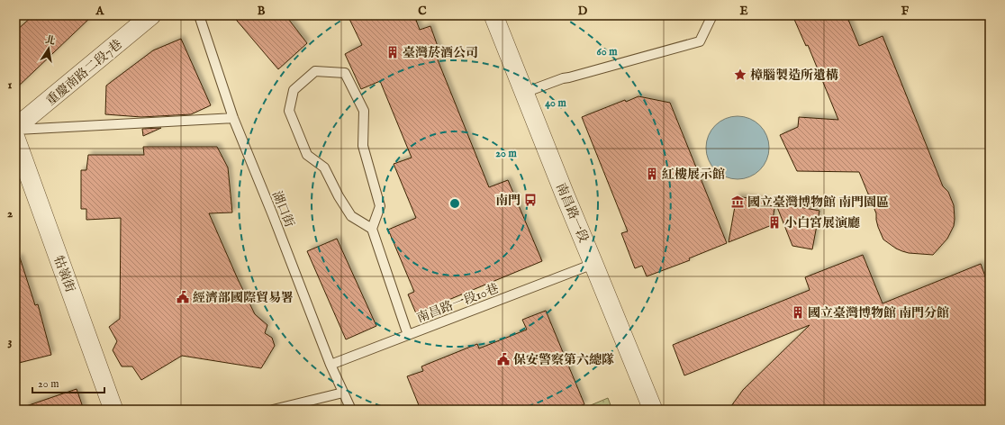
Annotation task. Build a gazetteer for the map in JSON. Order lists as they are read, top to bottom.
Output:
{
  "streets": {
    "street": ["重慶南路二段7巷", "南昌路一段", "牯嶺街"],
    "lane": ["湖口街", "南昌路一段10巷"]
  },
  "crossings": [
    ["湖口街", "南昌路一段10巷"],
    ["南昌路一段", "南昌路一段10巷"]
  ],
  "places": {
    "building": [
      "臺灣菸酒公司",
      "紅樓展示館",
      "小白宮展演廳",
      "國立臺灣博物館 南門分館"
    ],
    "place": ["樟腦製造所遺構"],
    "bus stop": ["南門"],
    "museum": ["國立臺灣博物館 南門園區"],
    "public building": ["經濟部國際貿易署", "保安警察第六總隊"]
  },
  "scale_bar": "20 m",
  "north": "top",
  "grid": {
    "columns": [
      "A",
      "B",
      "C",
      "D",
      "E",
      "F"
    ],
    "rows": ["1", "2", "3"]
  },
  "rings": ["60 m", "40 m", "20 m"]
}
